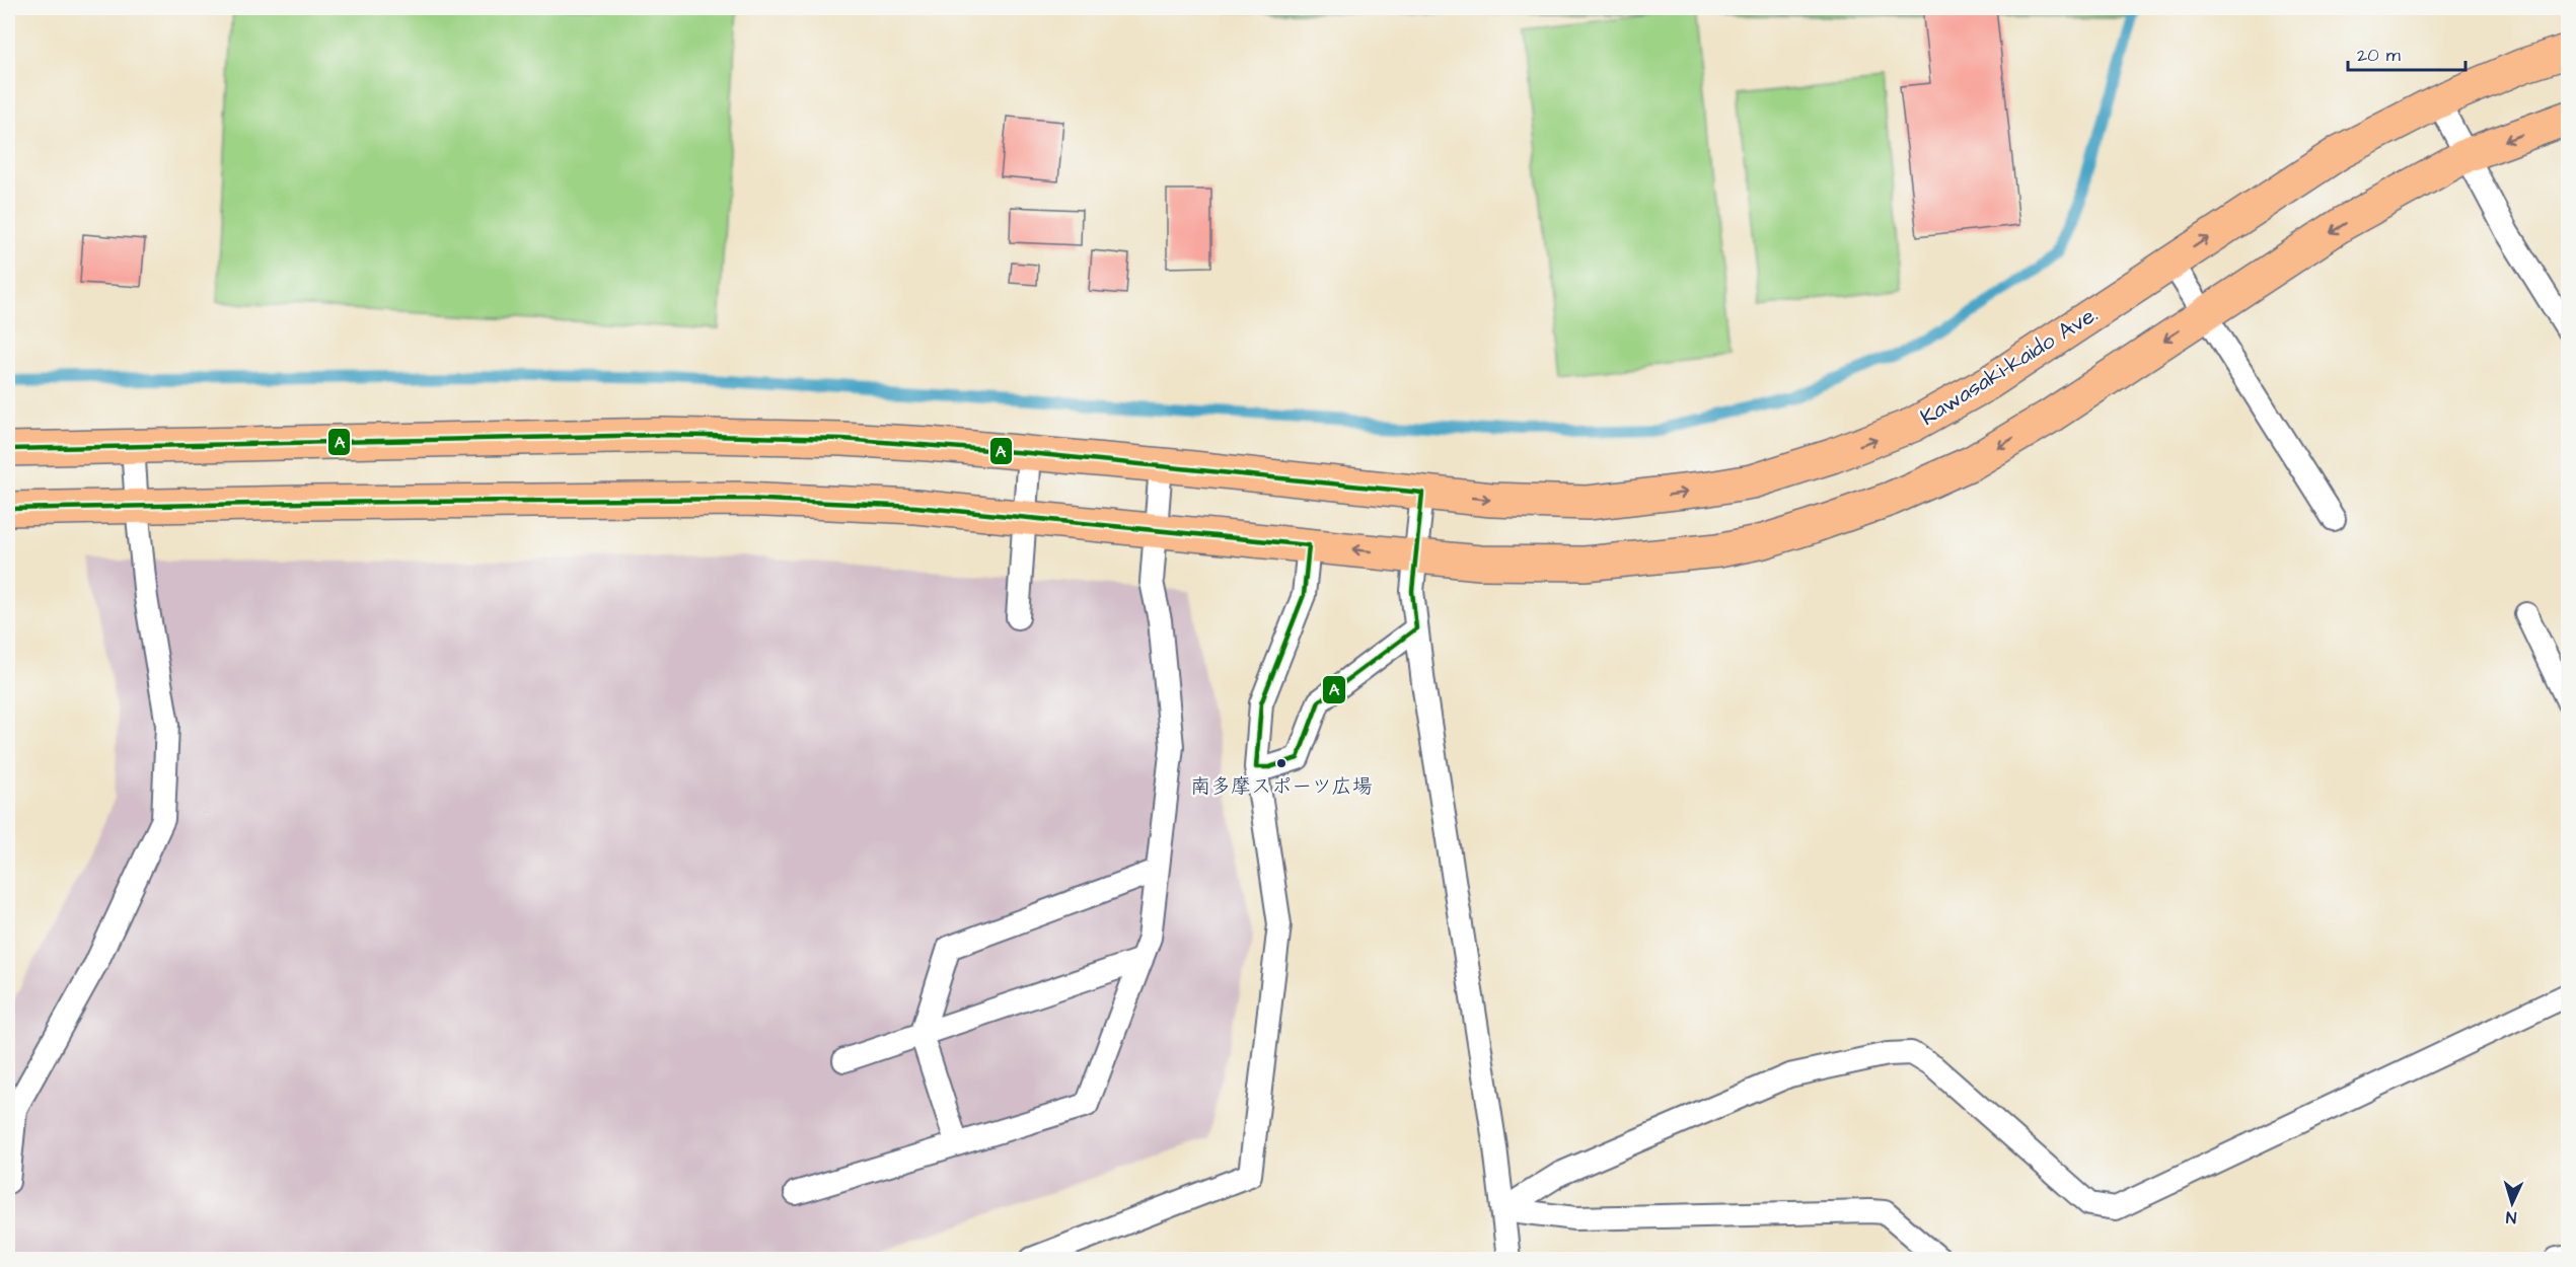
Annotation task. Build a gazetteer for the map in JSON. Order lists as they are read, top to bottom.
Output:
{
  "streets": {
    "main road": ["Kawasaki-kaido Ave."]
  },
  "places": ["南多摩スポーツ広場"],
  "lines": ["transit line A"],
  "scale_bar": "20 m",
  "north": "bottom"
}
